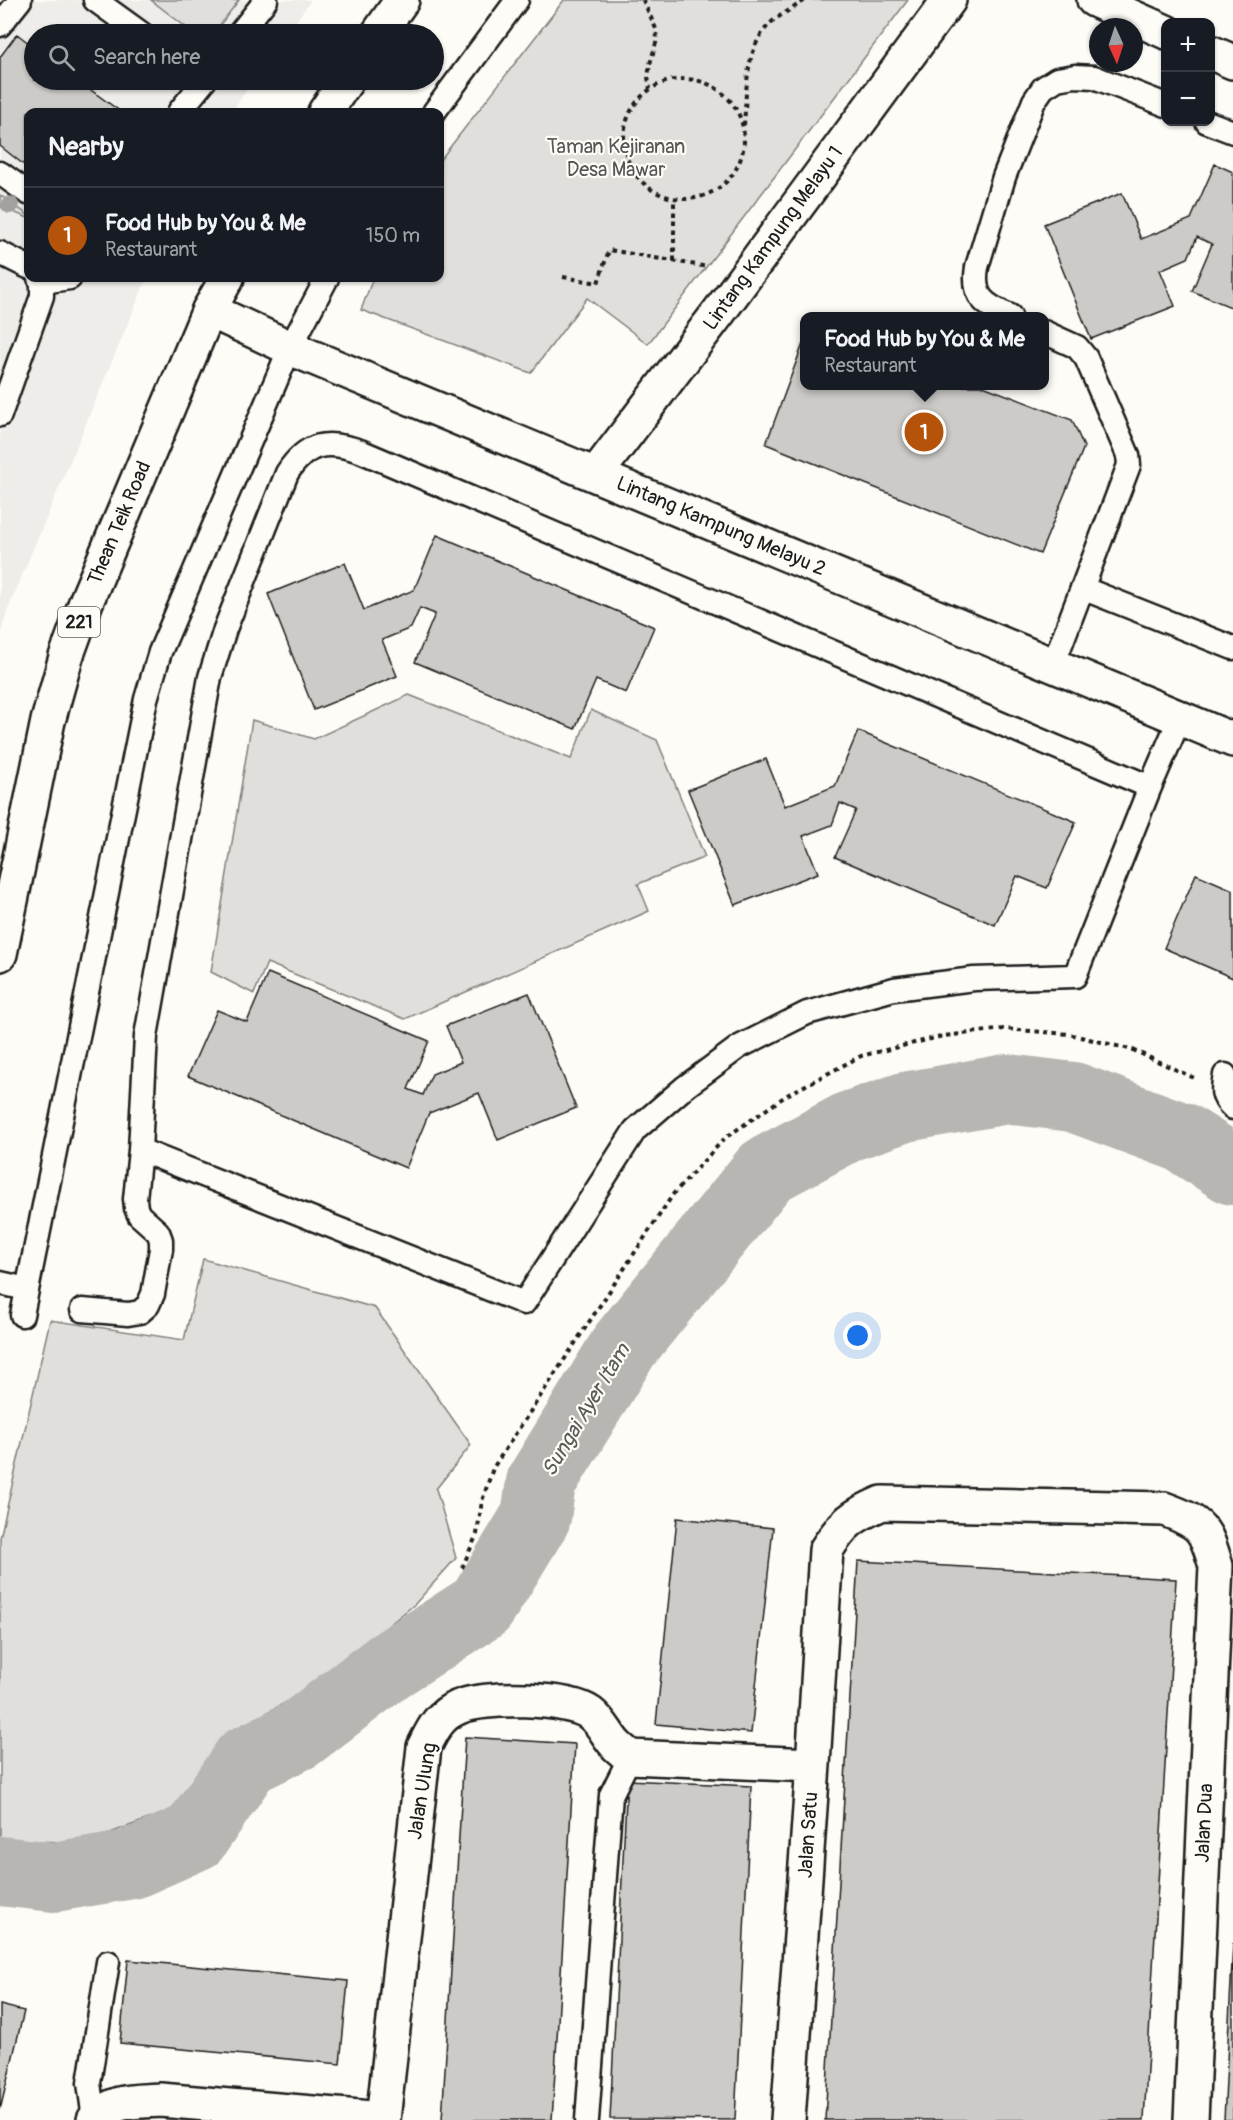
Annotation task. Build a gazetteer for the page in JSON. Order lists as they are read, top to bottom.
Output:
{
  "streets": {
    "street": [
      "Lintang Kampung Melayu 1",
      "Thean Teik Road",
      "Lintang Kampung Melayu 2",
      "221",
      "Jalan Ulung",
      "Jalan Dua",
      "Jalan Satu"
    ]
  },
  "crossings": [
    ["Lintang Kampung Melayu 1", "Lintang Kampung Melayu 2"],
    ["Thean Teik Road", "Lintang Kampung Melayu 2"],
    ["Jalan Dua", "Jalan Satu"]
  ],
  "water": ["Sungai Ayer Itam"],
  "parks": ["Taman Kejiranan Desa Mawar"],
  "north": "bottom",
  "page": {
    "map_buttons": ["+", "−"],
    "search": "Search here",
    "heading": "Nearby",
    "list": [
      {
        "mark": "1",
        "name": "Food Hub by You & Me",
        "note": "Restaurant",
        "value": "150 m"
      }
    ],
    "popup": ["Food Hub by You & Me", "Restaurant"],
    "pins": "1"
  }
}
